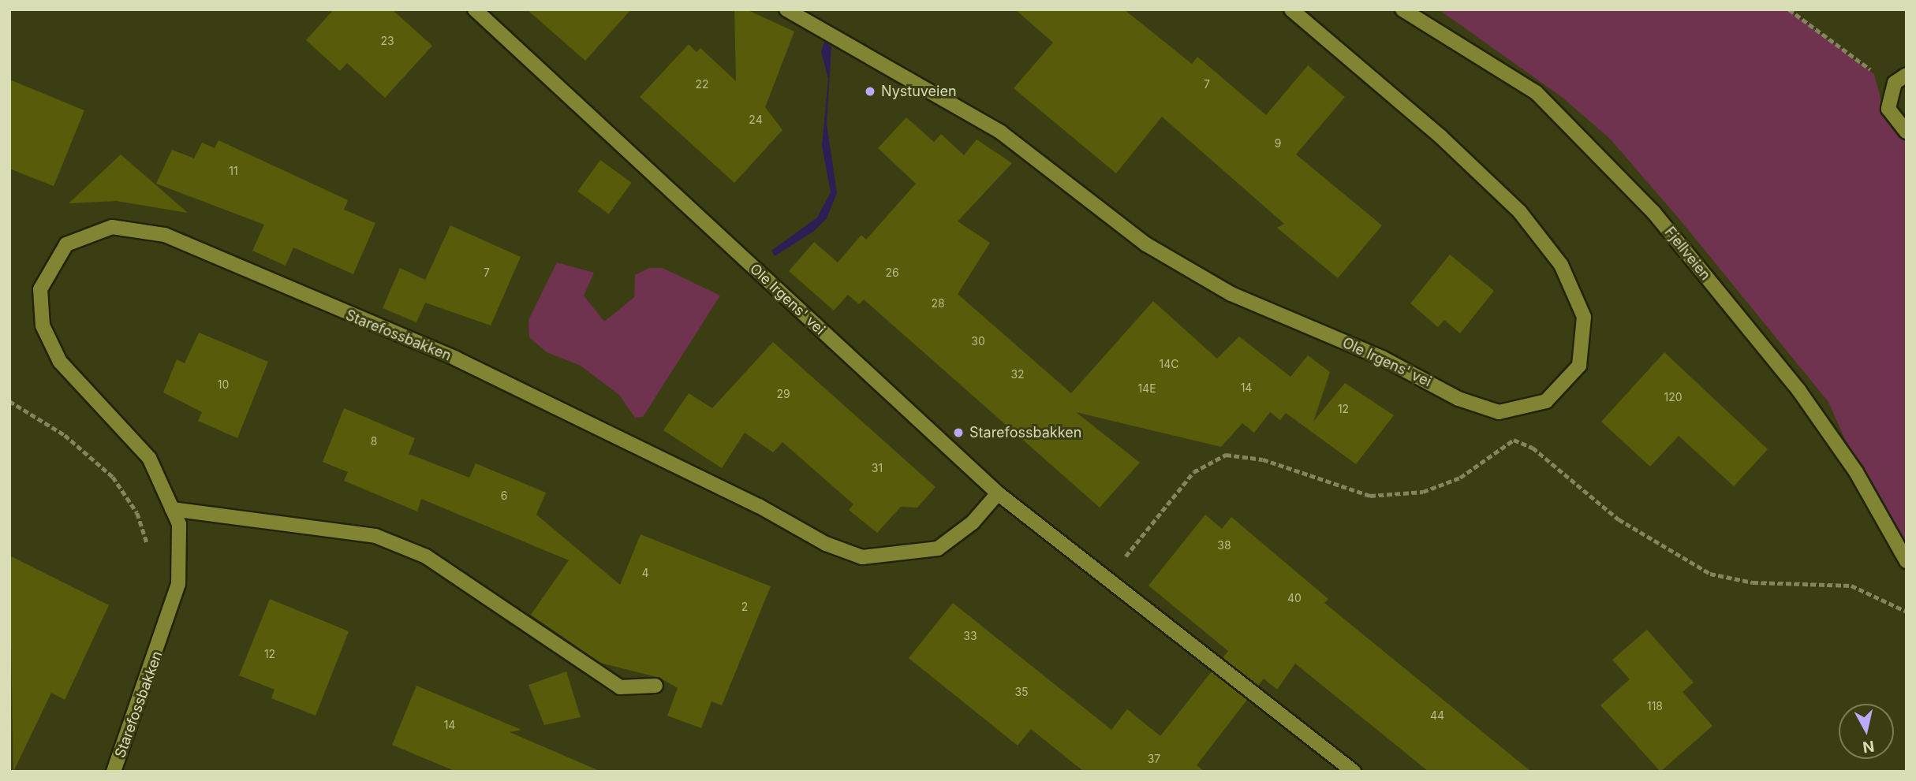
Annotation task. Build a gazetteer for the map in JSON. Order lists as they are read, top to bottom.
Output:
{
  "streets": {
    "street": ["Fjellveien", "Ole Irgens' vei", "Starefossbakken"]
  },
  "crossings": [
    ["Ole Irgens' vei", "Starefossbakken"]
  ],
  "places": ["Nystuveien", "Starefossbakken"],
  "house_numbers": [
    "23",
    "22",
    "7",
    "24",
    "9",
    "11",
    "7",
    "26",
    "28",
    "30",
    "14C",
    "32",
    "10",
    "14",
    "14E",
    "29",
    "120",
    "12",
    "8",
    "31",
    "6",
    "38",
    "4",
    "40",
    "2",
    "33",
    "12",
    "35",
    "118",
    "44",
    "14",
    "37"
  ],
  "north": "bottom"
}
